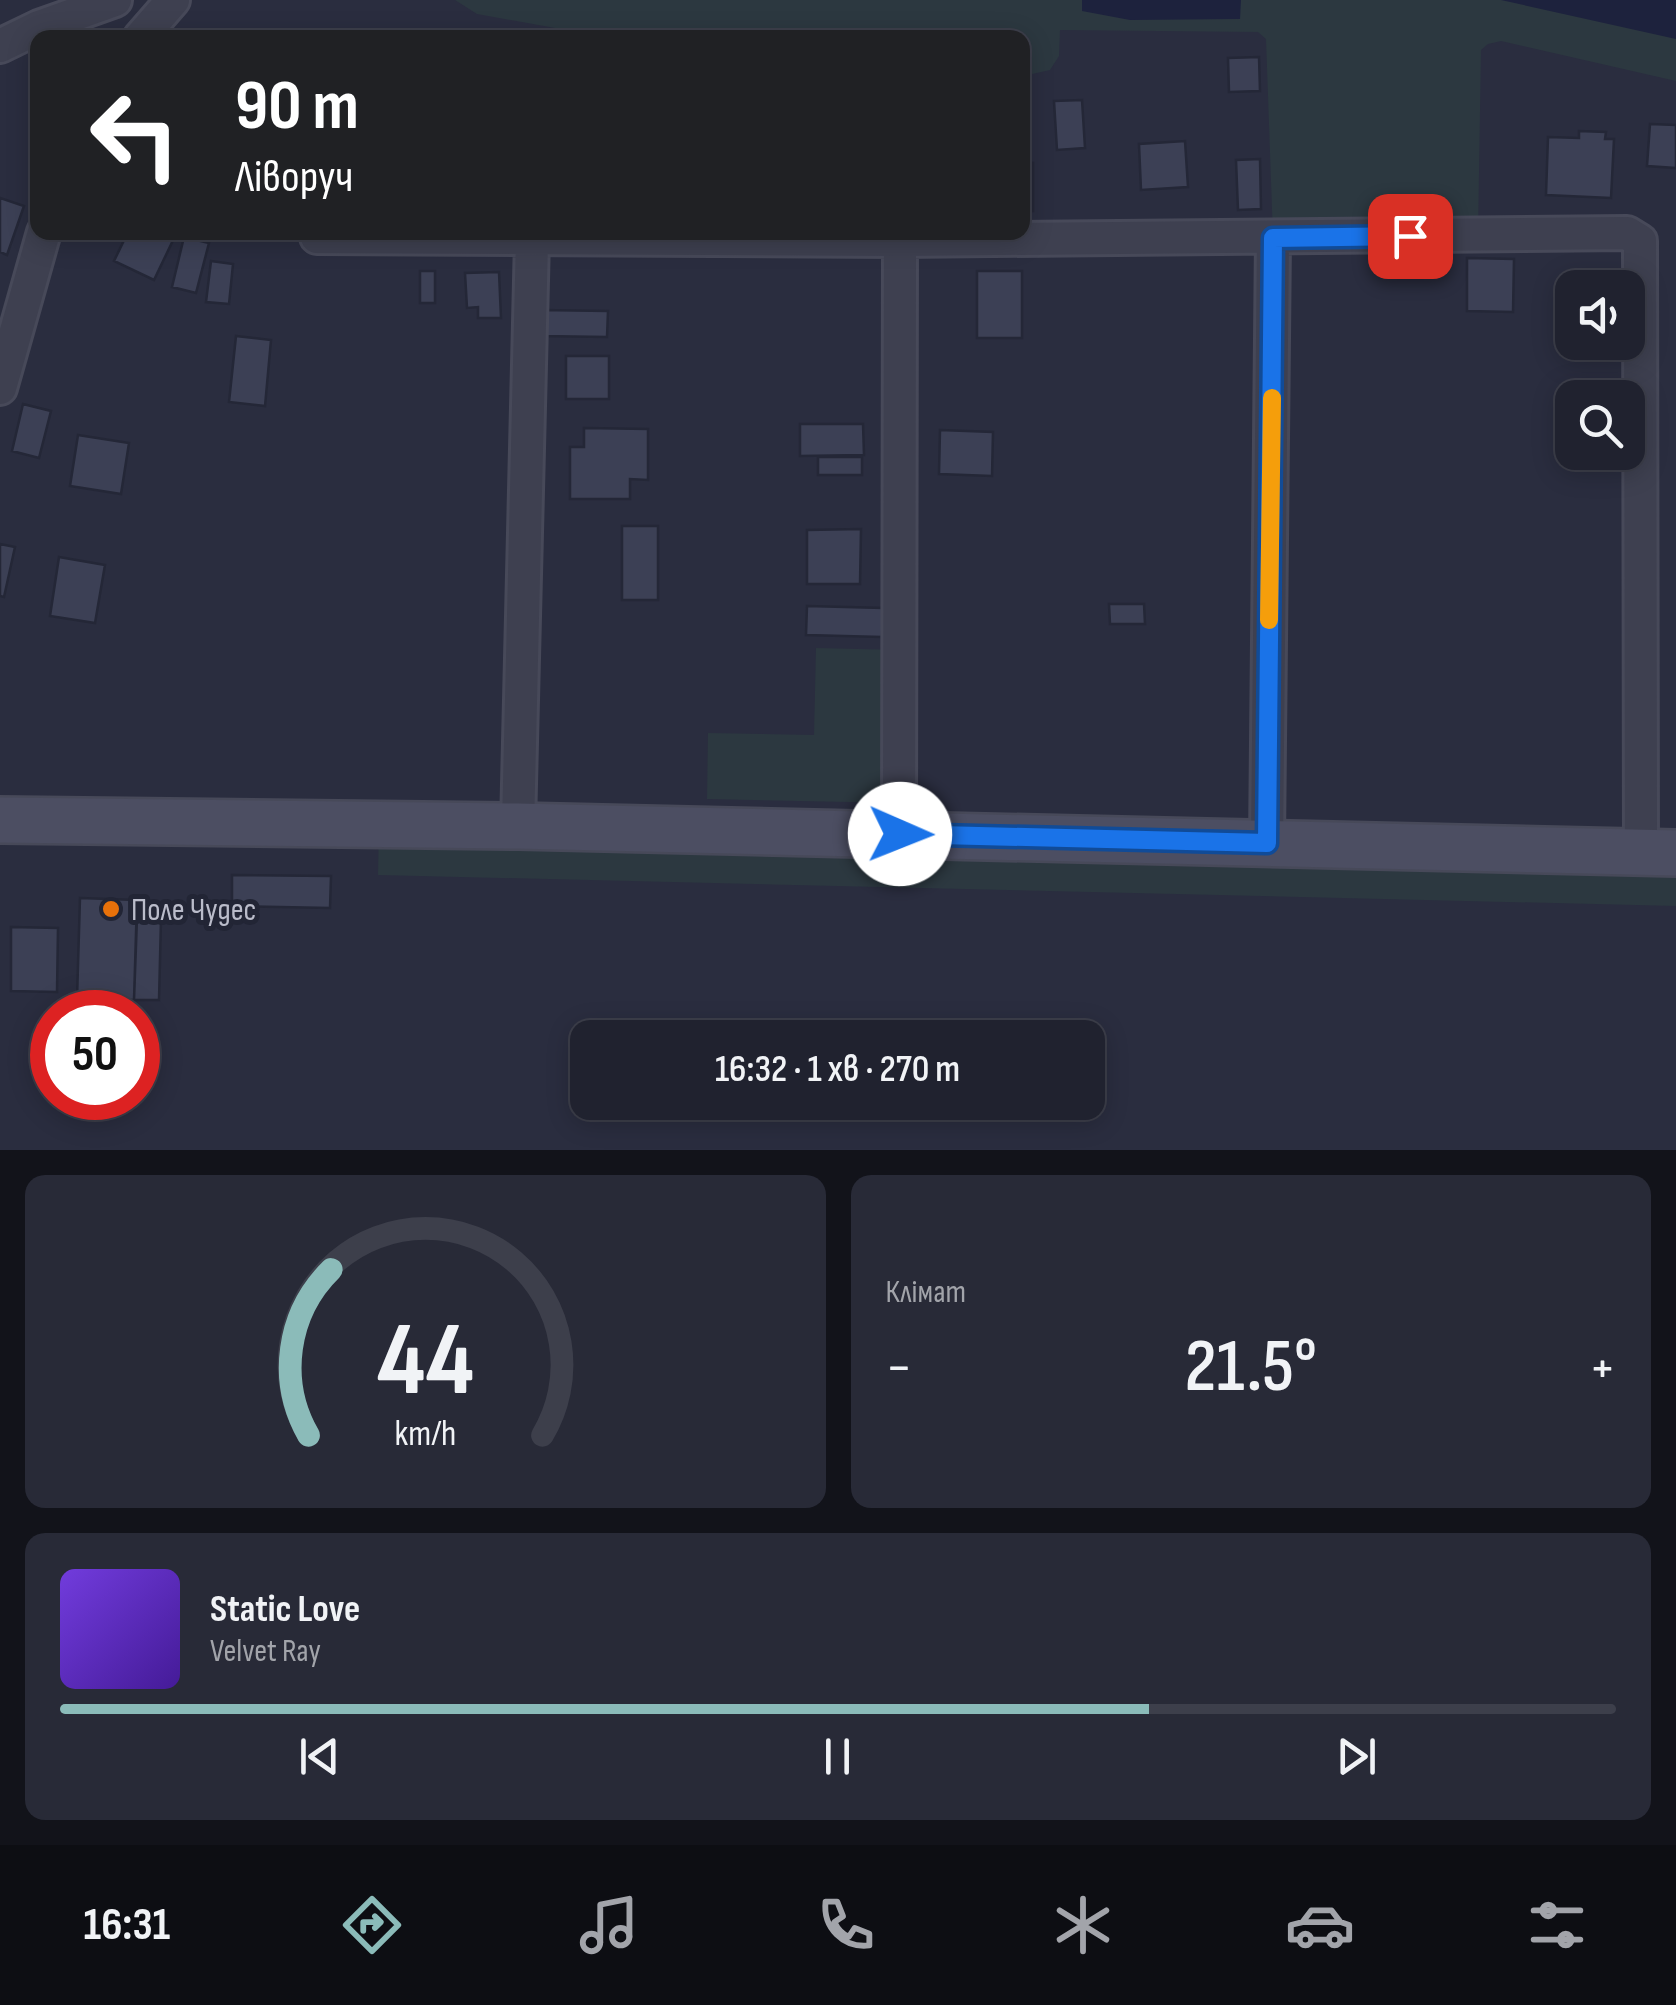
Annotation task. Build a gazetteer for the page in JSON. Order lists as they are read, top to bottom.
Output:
{
  "places": ["Поле Чудес"],
  "page": {
    "turn": ["90 m", "Ліворуч"],
    "limit": "50",
    "trip": "16:32 · 1 хв · 270 m",
    "tile": "Клімат",
    "heat": ["−", "21.5°", "+"],
    "song": ["Static Love", "Velvet Ray"],
    "tabs": "16:31",
    "gauge": ["44", "km/h"]
  }
}
